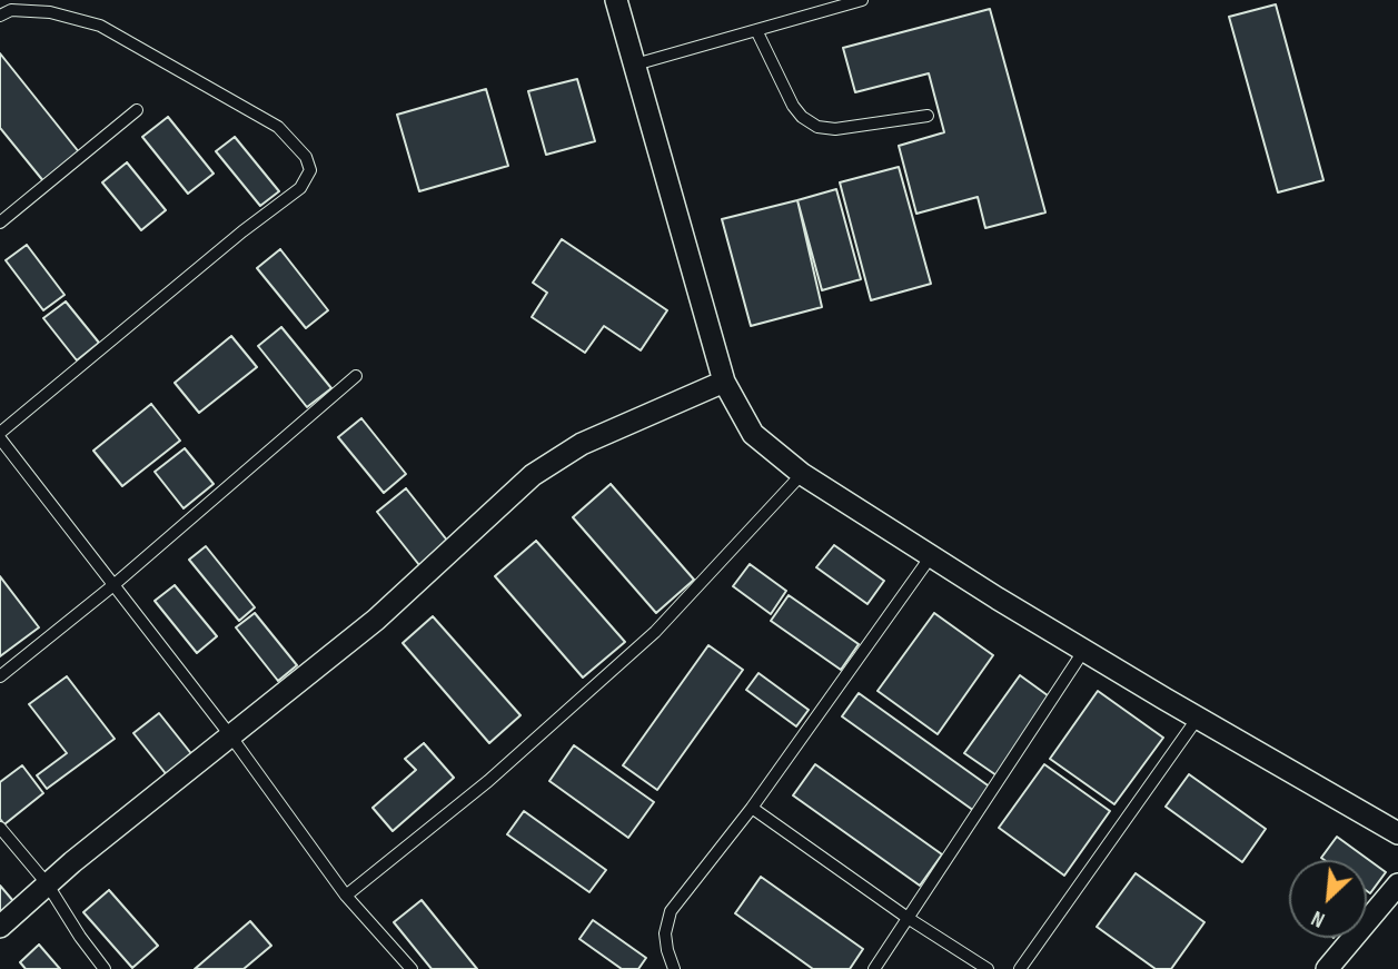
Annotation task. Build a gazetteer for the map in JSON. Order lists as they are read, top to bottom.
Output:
{
  "north": "bottom left"
}
